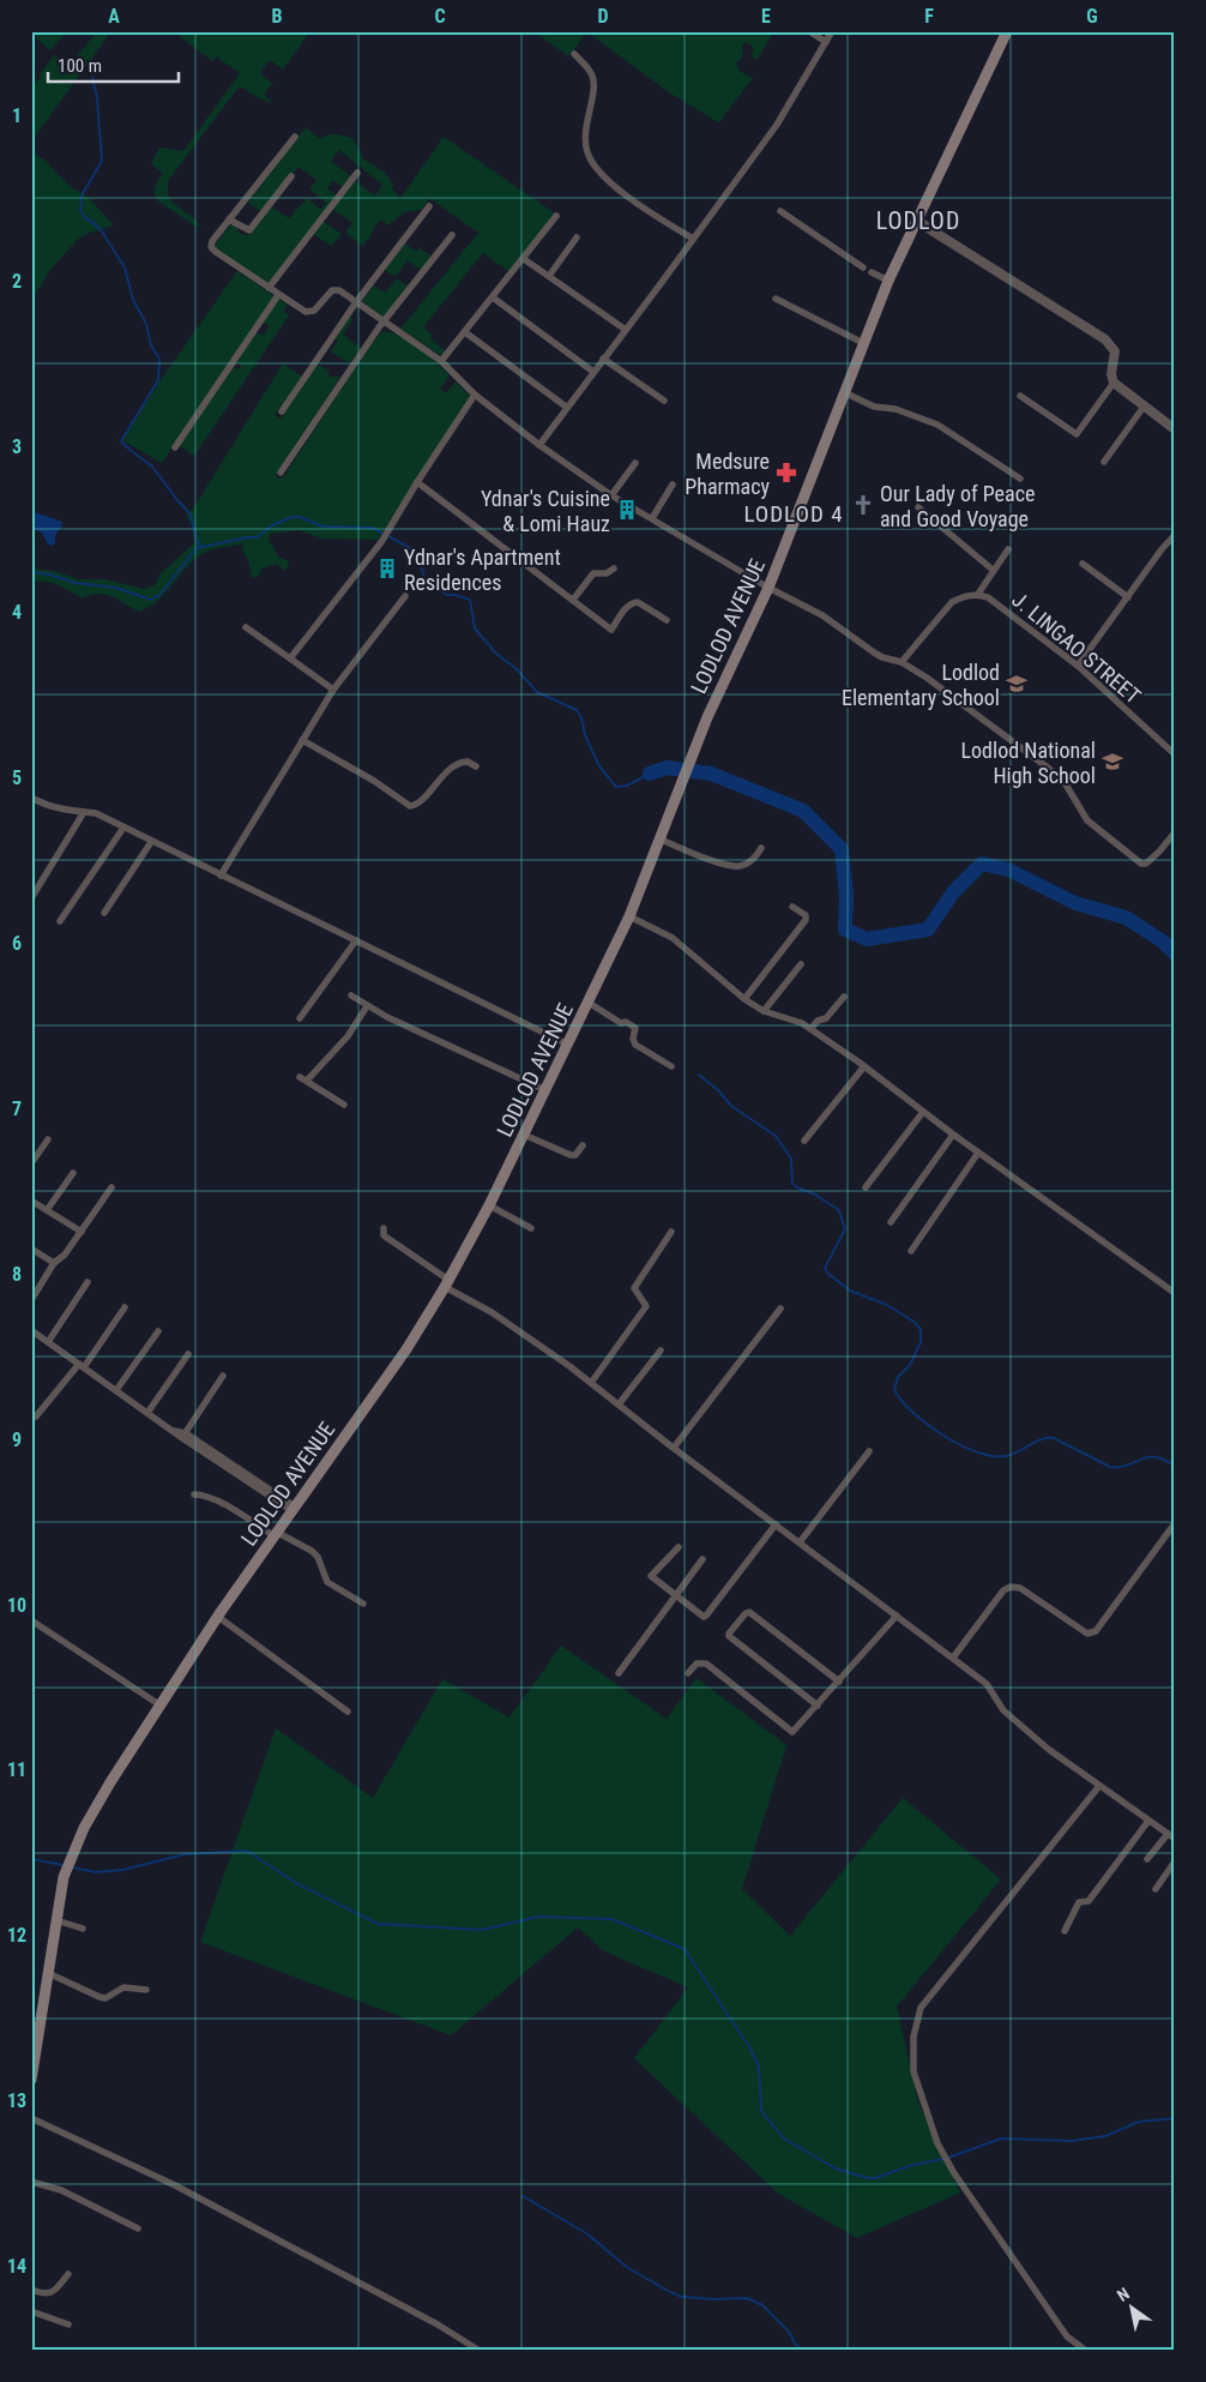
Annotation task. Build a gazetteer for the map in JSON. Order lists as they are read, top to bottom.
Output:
{
  "streets": {
    "main road": ["LODLOD AVENUE"],
    "street": ["J. LINGAO STREET"]
  },
  "districts": ["LODLOD", "LODLOD 4"],
  "places": {
    "pharmacy": ["Medsure Pharmacy"],
    "church": ["Our Lady of Peace and Good Voyage"],
    "building": ["Ydnar's Cuisine & Lomi Hauz", "Ydnar's Apartment Residences"],
    "school or university": ["Lodlod Elementary School", "Lodlod National High School"]
  },
  "scale_bar": "100 m",
  "north": "top left",
  "grid": {
    "columns": [
      "A",
      "B",
      "C",
      "D",
      "E",
      "F",
      "G"
    ],
    "rows": [
      "1",
      "2",
      "3",
      "4",
      "5",
      "6",
      "7",
      "8",
      "9",
      "10",
      "11",
      "12",
      "13",
      "14"
    ]
  }
}
